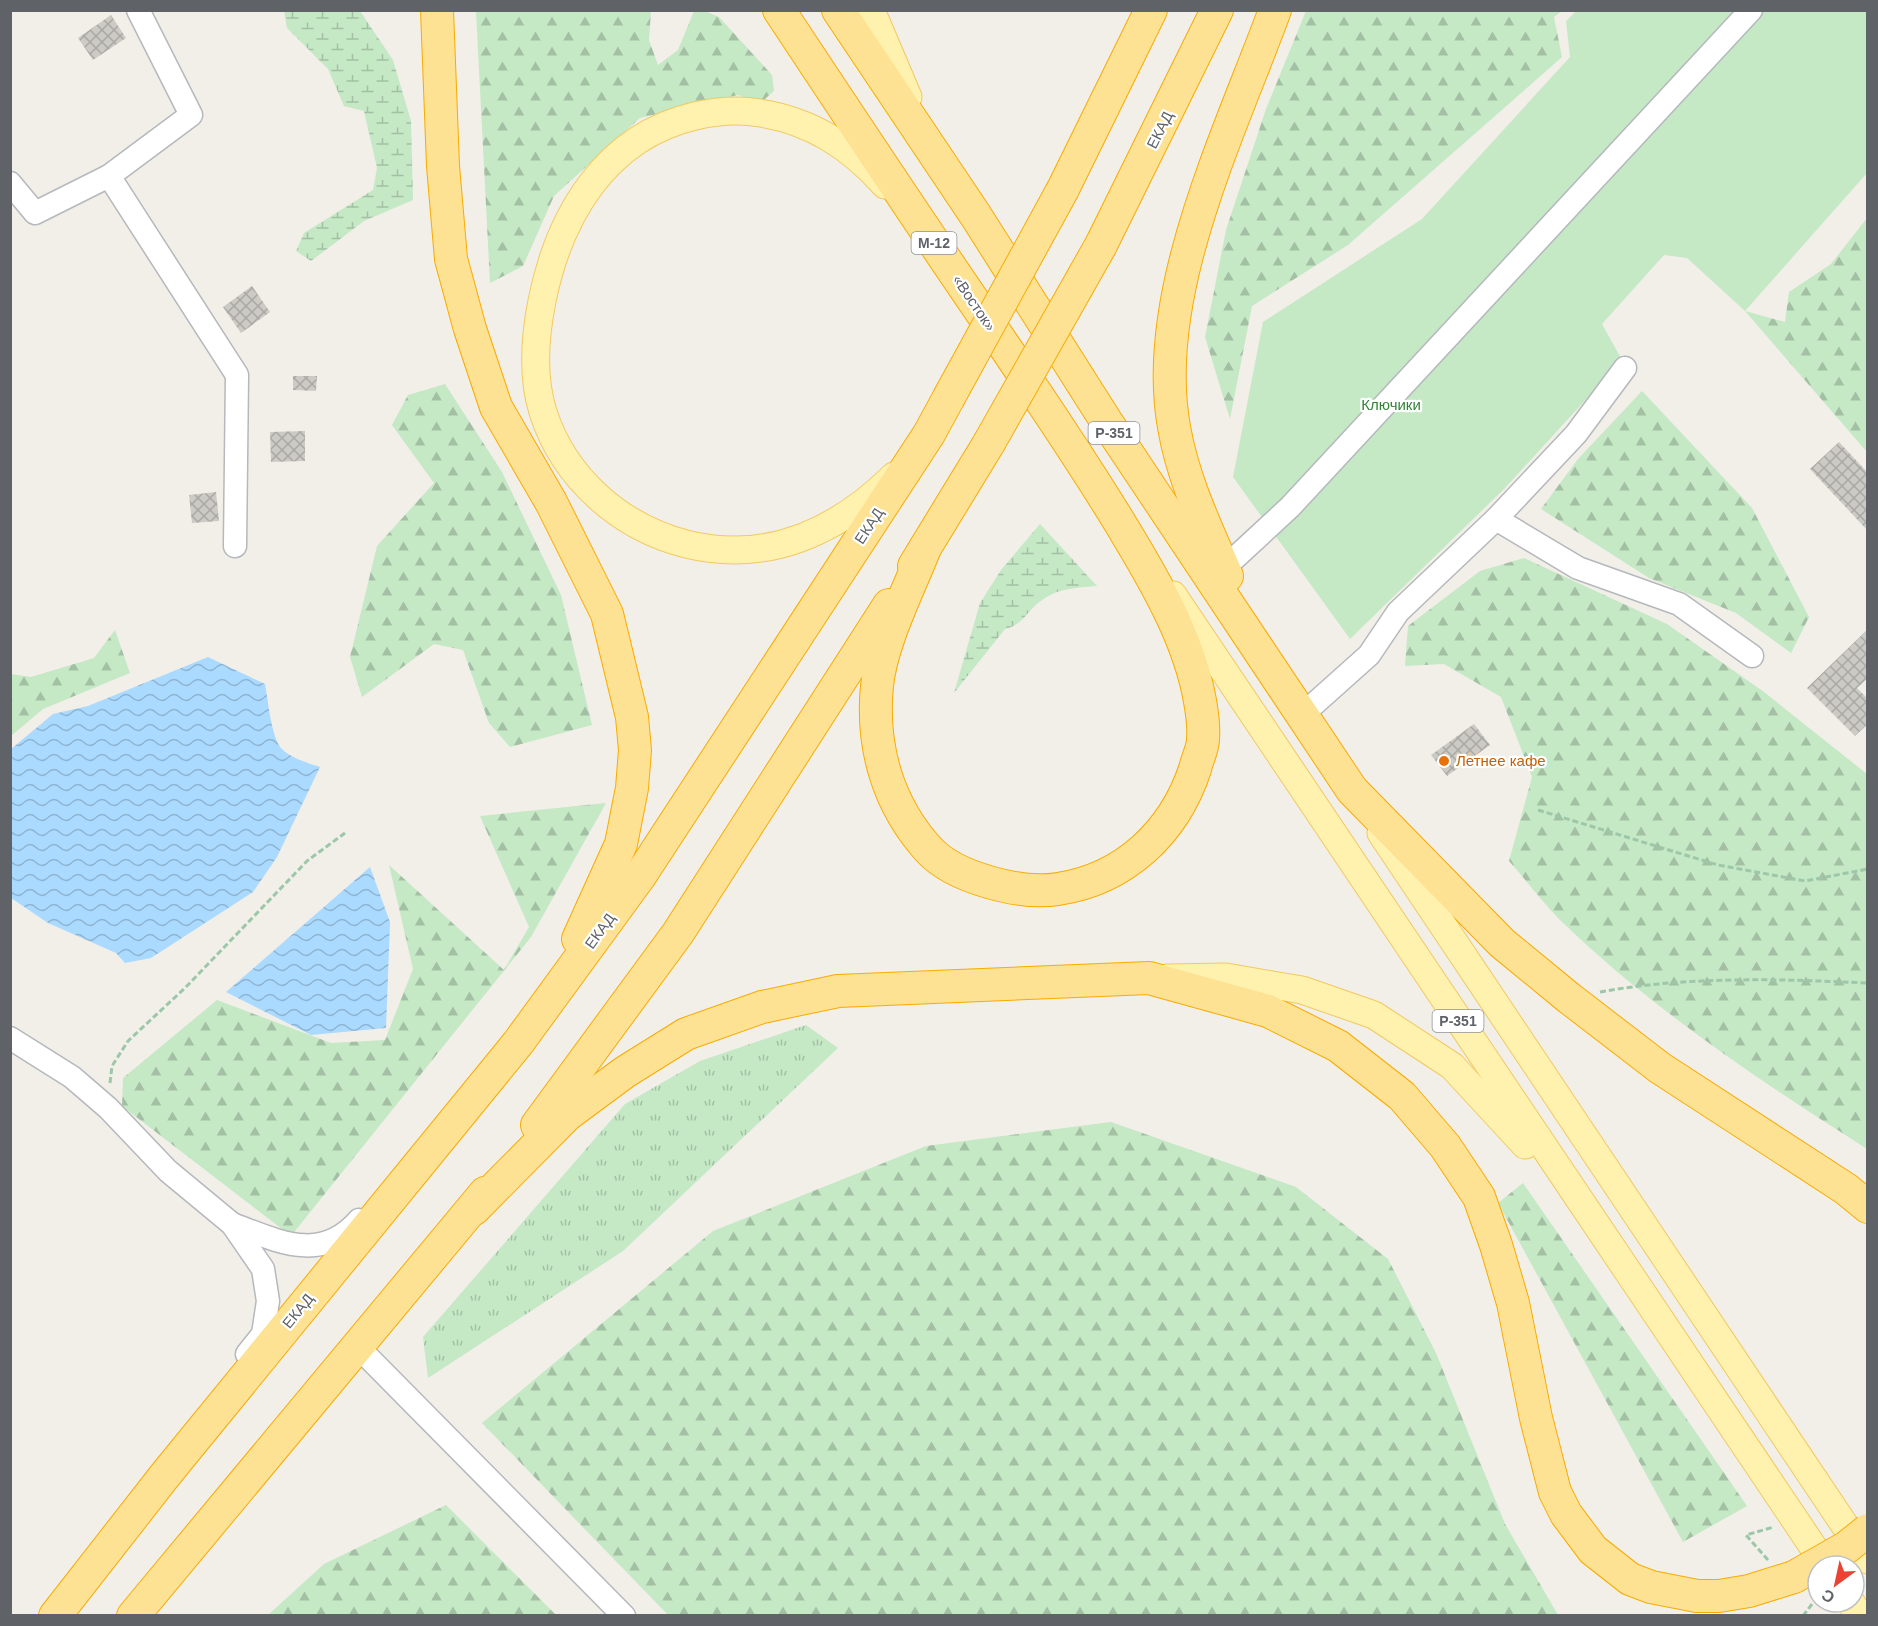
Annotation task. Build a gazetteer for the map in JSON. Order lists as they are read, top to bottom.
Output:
{
  "streets": {
    "highway": [
      "ЕКАД",
      "М-12",
      "«Восток»",
      "Р-351"
    ]
  },
  "crossings": [
    ["ЕКАД", "«Восток»"],
    ["«Восток»", "Р-351"]
  ],
  "parks": ["Ключики"],
  "places": ["Летнее кафе"],
  "north": "bottom left"
}
